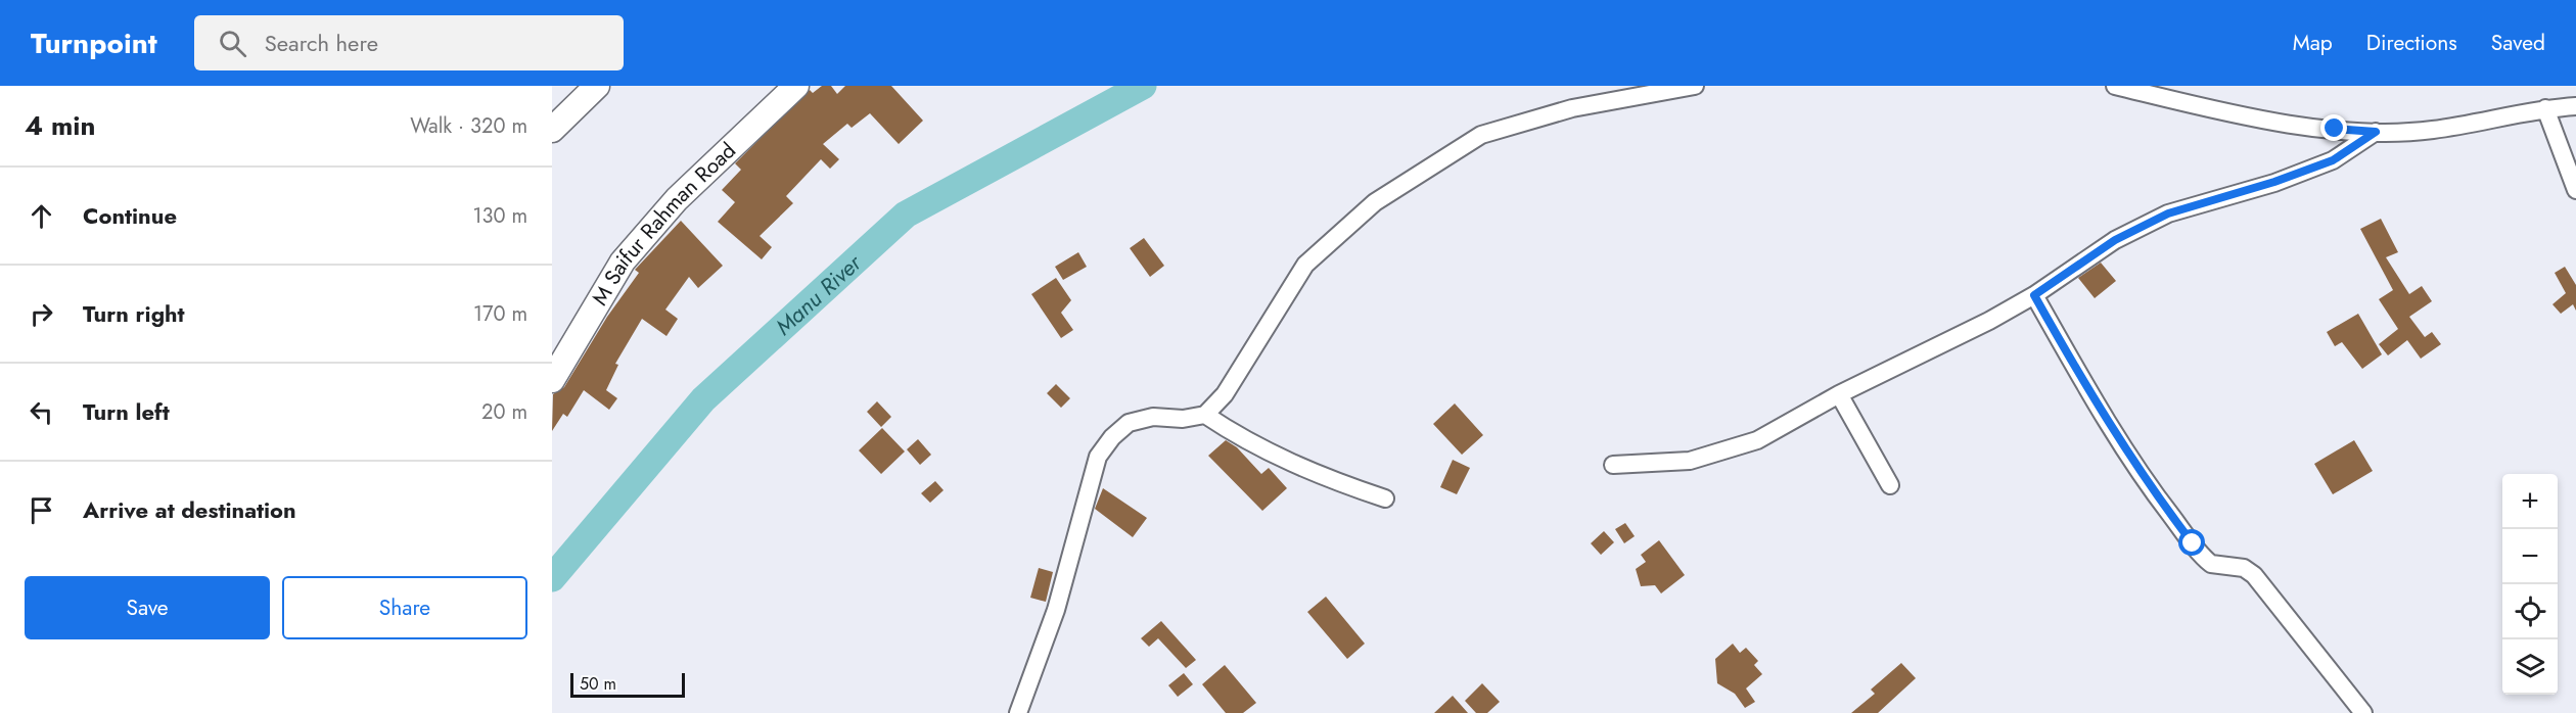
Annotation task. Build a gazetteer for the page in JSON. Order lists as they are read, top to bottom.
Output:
{
  "streets": {
    "main road": ["M Saifur Rahman Road"]
  },
  "water": ["Manu River"],
  "scale_bar": "50 m",
  "page": {
    "header": "Turnpoint",
    "search": "Search here",
    "nav": ["Map", "Directions", "Saved"],
    "heading": ["4 min", "Walk · 320 m"],
    "list": [
      ["Continue", "130 m"],
      ["Turn right", "170 m"],
      ["Turn left", "20 m"],
      "Arrive at destination"
    ],
    "map_buttons": ["+", "−"],
    "buttons": ["Save", "Share"],
    "scale": "50 m"
  }
}
